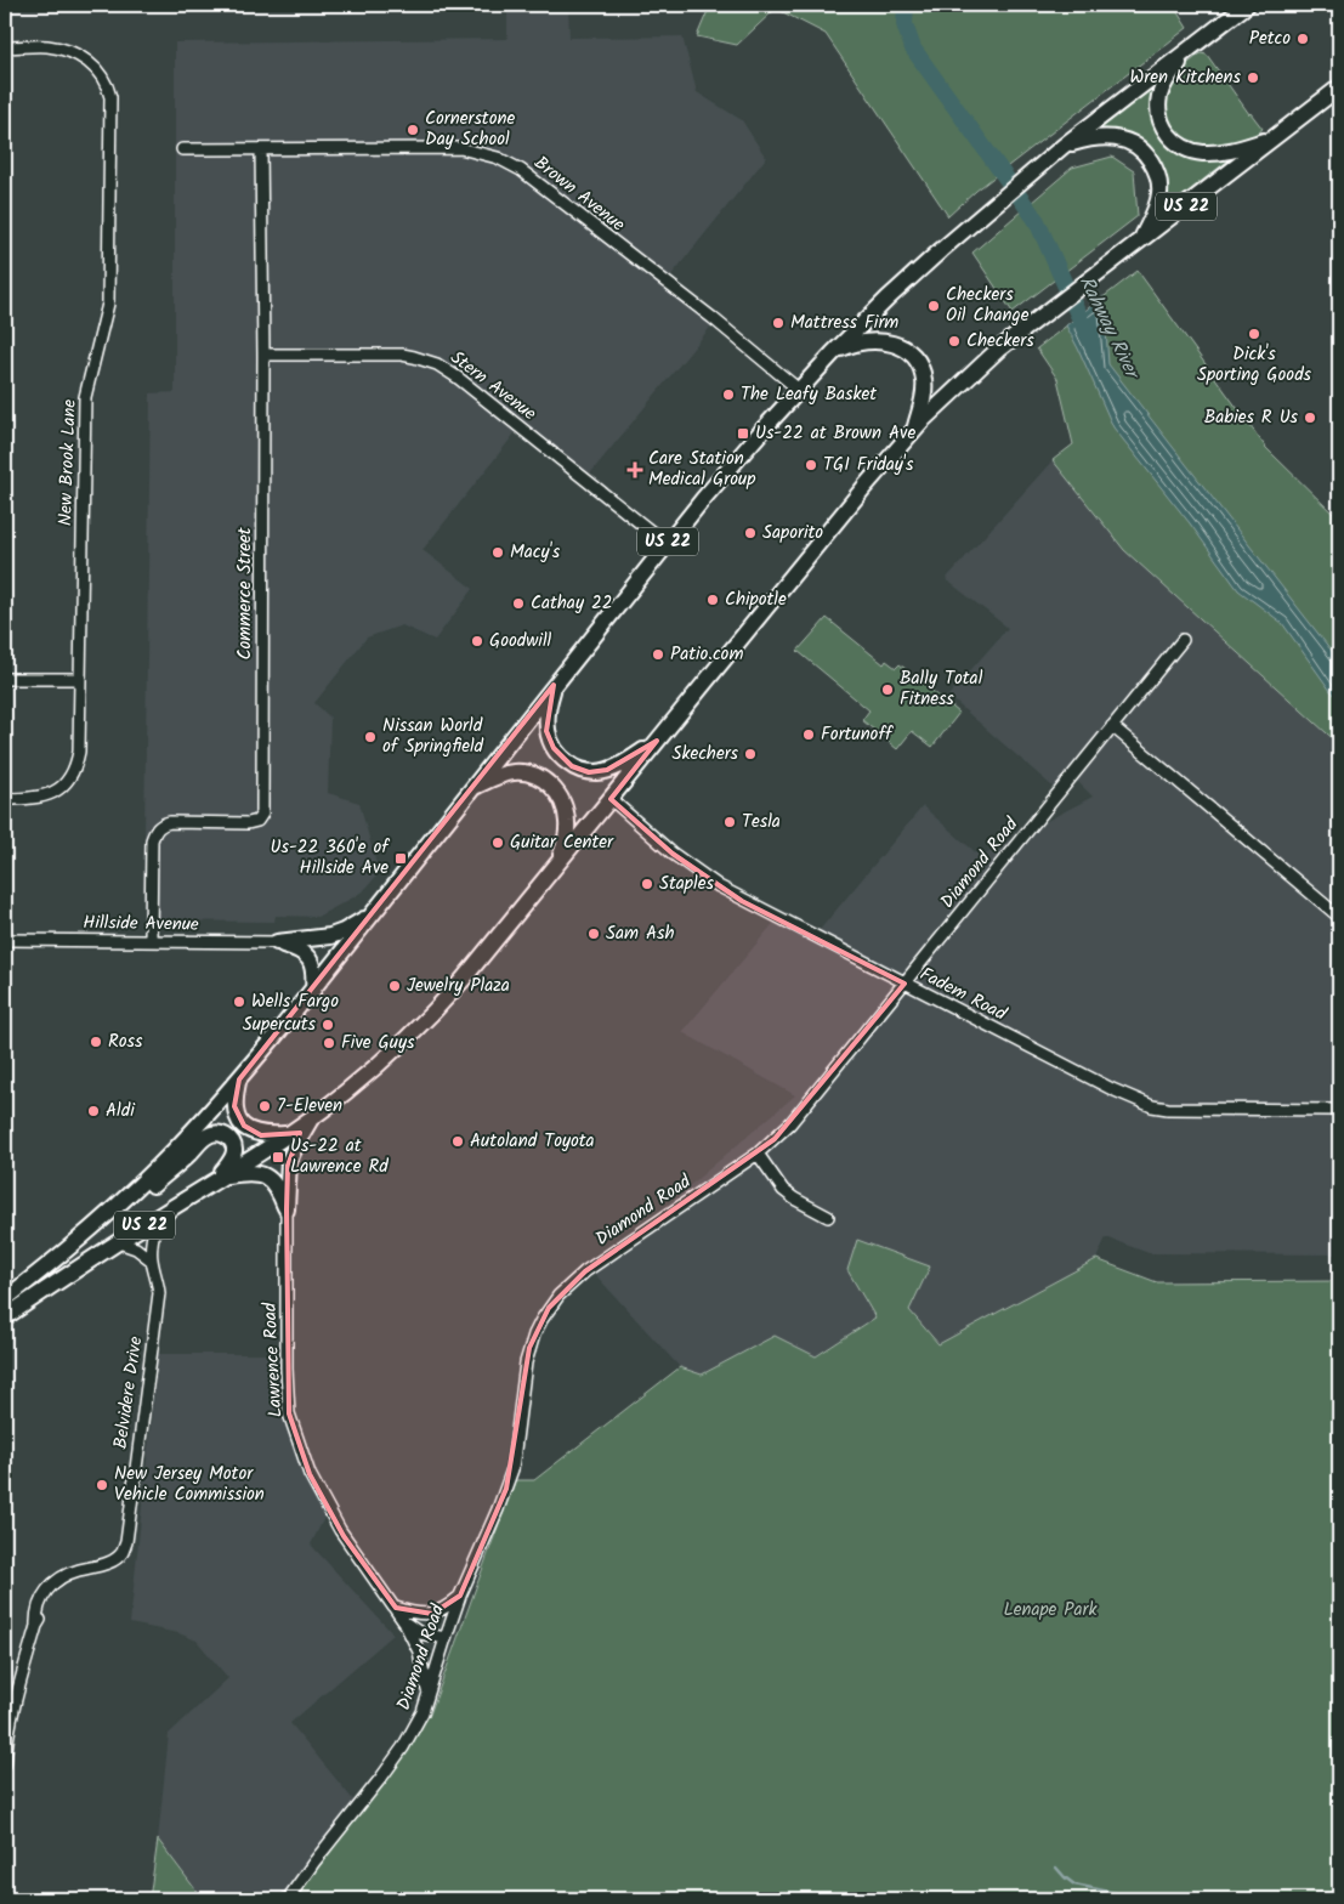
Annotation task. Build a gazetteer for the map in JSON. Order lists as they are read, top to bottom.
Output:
{
  "streets": {
    "highway": ["US 22"],
    "street": [
      "Brown Avenue",
      "Stern Avenue",
      "New Brook Lane",
      "Commerce Street",
      "Diamond Road",
      "Hillside Avenue",
      "Fadem Road",
      "Lawrence Road",
      "Belvidere Drive"
    ]
  },
  "crossings": [
    ["Brown Avenue", "US 22"],
    ["Brown Avenue", "Commerce Street"],
    ["US 22", "Stern Avenue"],
    ["US 22", "Fadem Road"],
    ["US 22", "Belvidere Drive"],
    ["Stern Avenue", "Commerce Street"],
    ["Commerce Street", "Hillside Avenue"],
    ["Diamond Road", "Fadem Road"],
    ["Diamond Road", "Lawrence Road"]
  ],
  "water": ["Rahway River"],
  "parks": ["Lenape Park"],
  "places": {
    "other": [
      "Petco",
      "Wren Kitchens",
      "Cornerstone Day School",
      "Checkers Oil Change",
      "Mattress Firm",
      "Dick's Sporting Goods",
      "Checkers",
      "The Leafy Basket",
      "Babies R Us",
      "TGI Friday's",
      "Saporito",
      "Macy's",
      "Chipotle",
      "Cathay 22",
      "Goodwill",
      "Patio.com",
      "Bally Total Fitness",
      "Fortunoff",
      "Nissan World of Springfield",
      "Skechers",
      "Tesla",
      "Guitar Center",
      "Staples",
      "Sam Ash",
      "Jewelry Plaza",
      "Wells Fargo",
      "Supercuts",
      "Ross",
      "Five Guys",
      "7-Eleven",
      "Aldi",
      "Autoland Toyota",
      "New Jersey Motor Vehicle Commission"
    ],
    "transit": ["Us-22 at Brown Ave", "Us-22 360'e of Hillside Ave", "Us-22 at Lawrence Rd"],
    "health": ["Care Station Medical Group"]
  }
}
